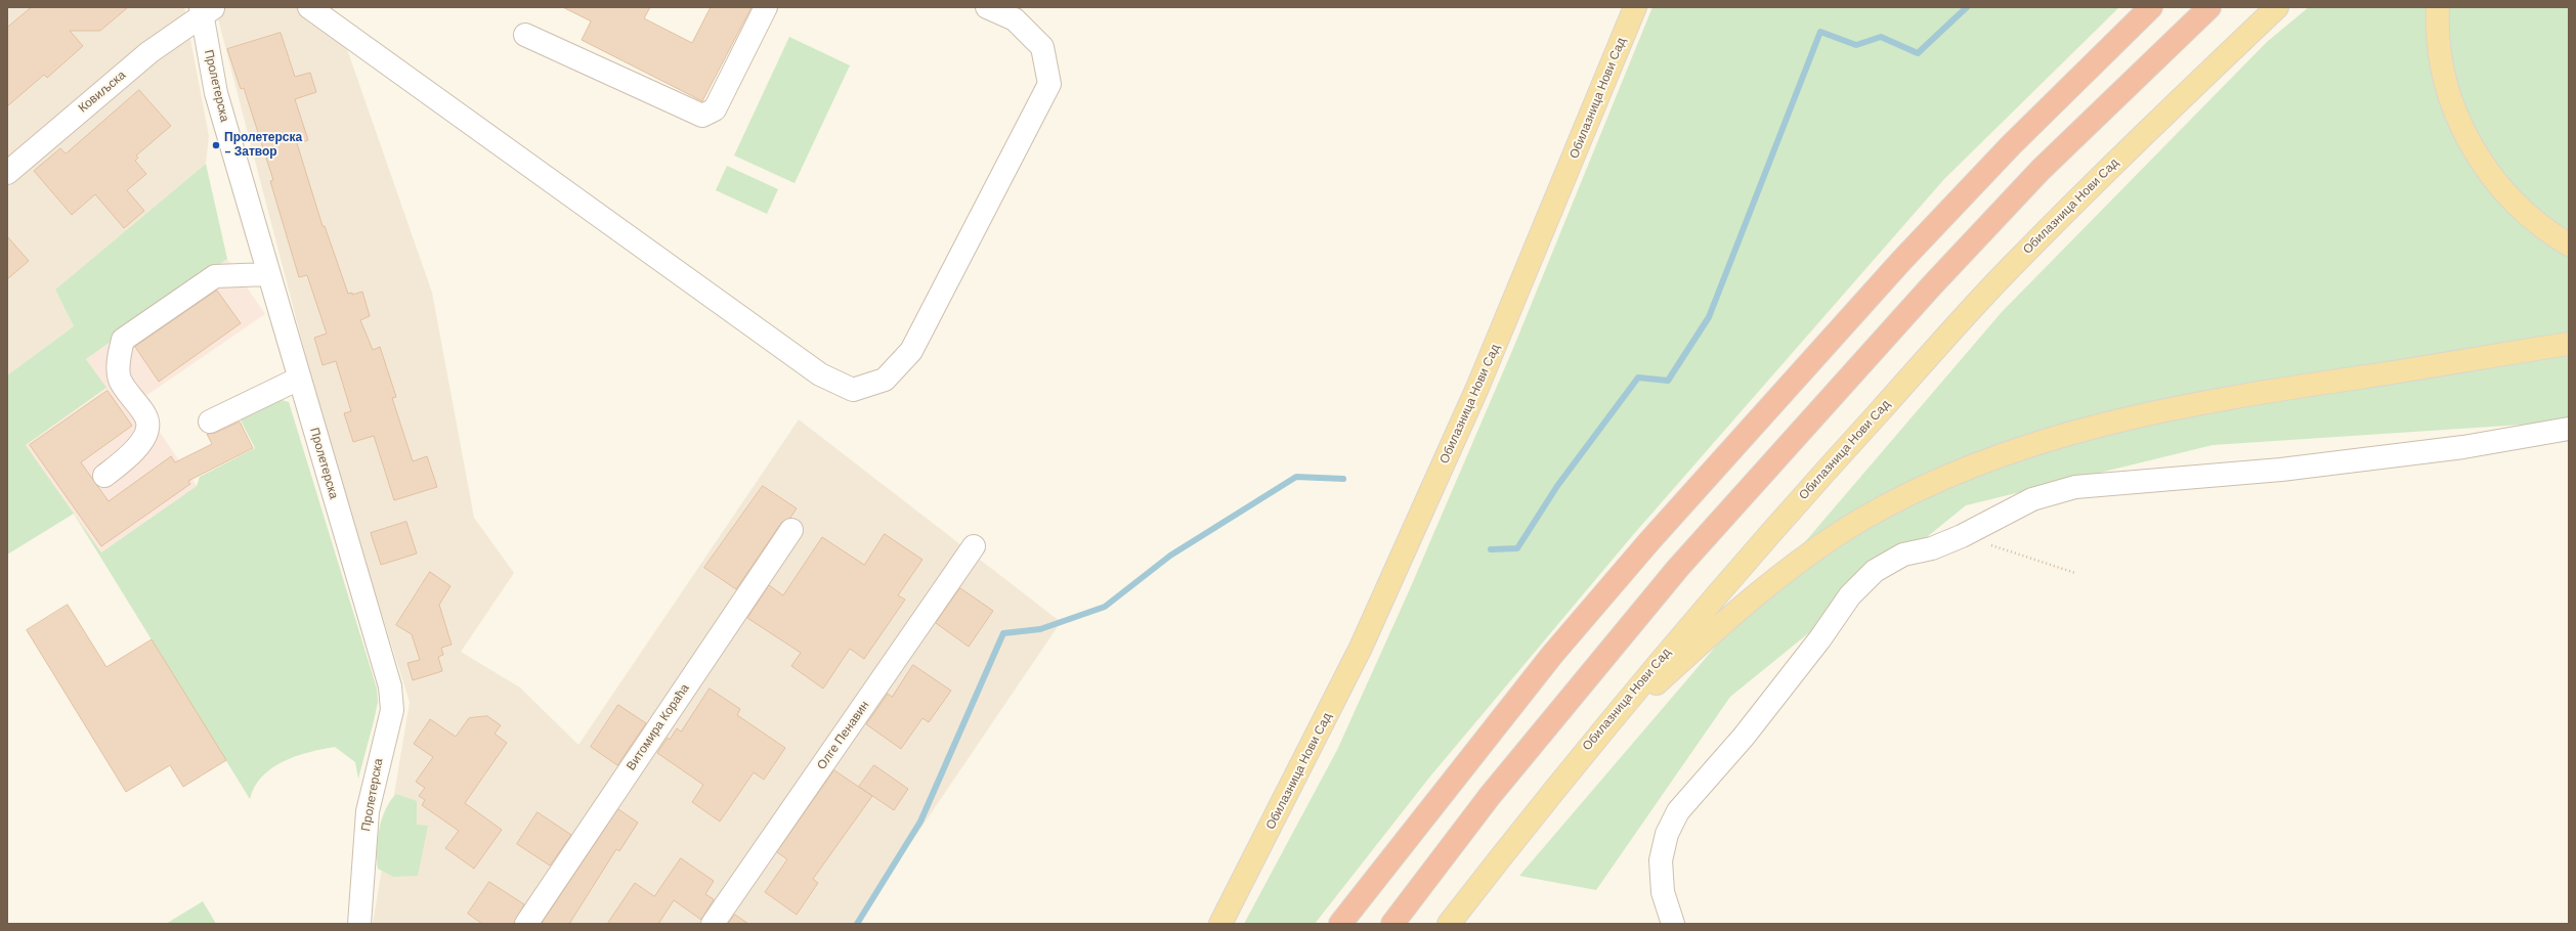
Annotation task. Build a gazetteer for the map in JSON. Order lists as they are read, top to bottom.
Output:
{
  "streets": {
    "main road": ["Обилазница Нови Сад"],
    "street": [
      "Пролетерска",
      "Ковиљска",
      "Витомира Кораћа",
      "Олге Пенавин"
    ]
  },
  "crossings": [
    ["Пролетерска", "Ковиљска"]
  ],
  "places": ["Пролетерска - Затвор"]
}
